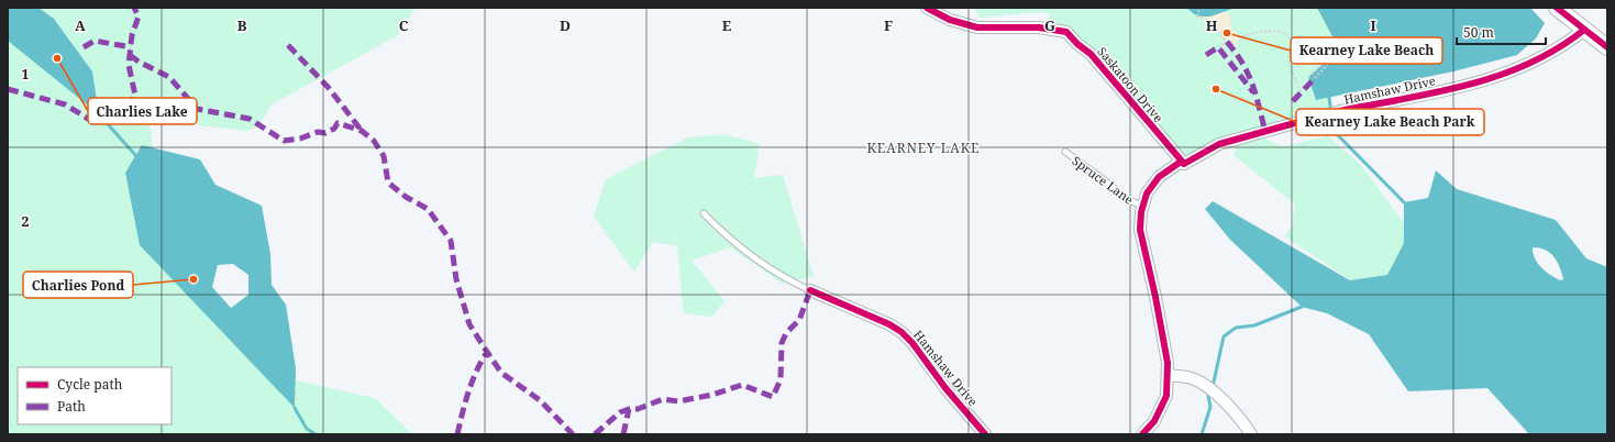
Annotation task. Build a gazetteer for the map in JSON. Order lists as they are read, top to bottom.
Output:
{
  "streets": {
    "street": ["Saskatoon Drive", "Hamshaw Drive"],
    "lane": ["Spruce Lane"]
  },
  "crossings": [
    ["Saskatoon Drive", "Hamshaw Drive"],
    ["Hamshaw Drive", "Spruce Lane"]
  ],
  "districts": ["KEARNEY LAKE"],
  "places": [
    "Kearney Lake Beach",
    "Charlies Lake",
    "Kearney Lake Beach Park",
    "Charlies Pond"
  ],
  "legend": ["Cycle path", "Path"],
  "scale_bar": "50 m",
  "grid": {
    "columns": [
      "A",
      "B",
      "C",
      "D",
      "E",
      "F",
      "G",
      "H",
      "I"
    ],
    "rows": ["1", "2"]
  }
}
